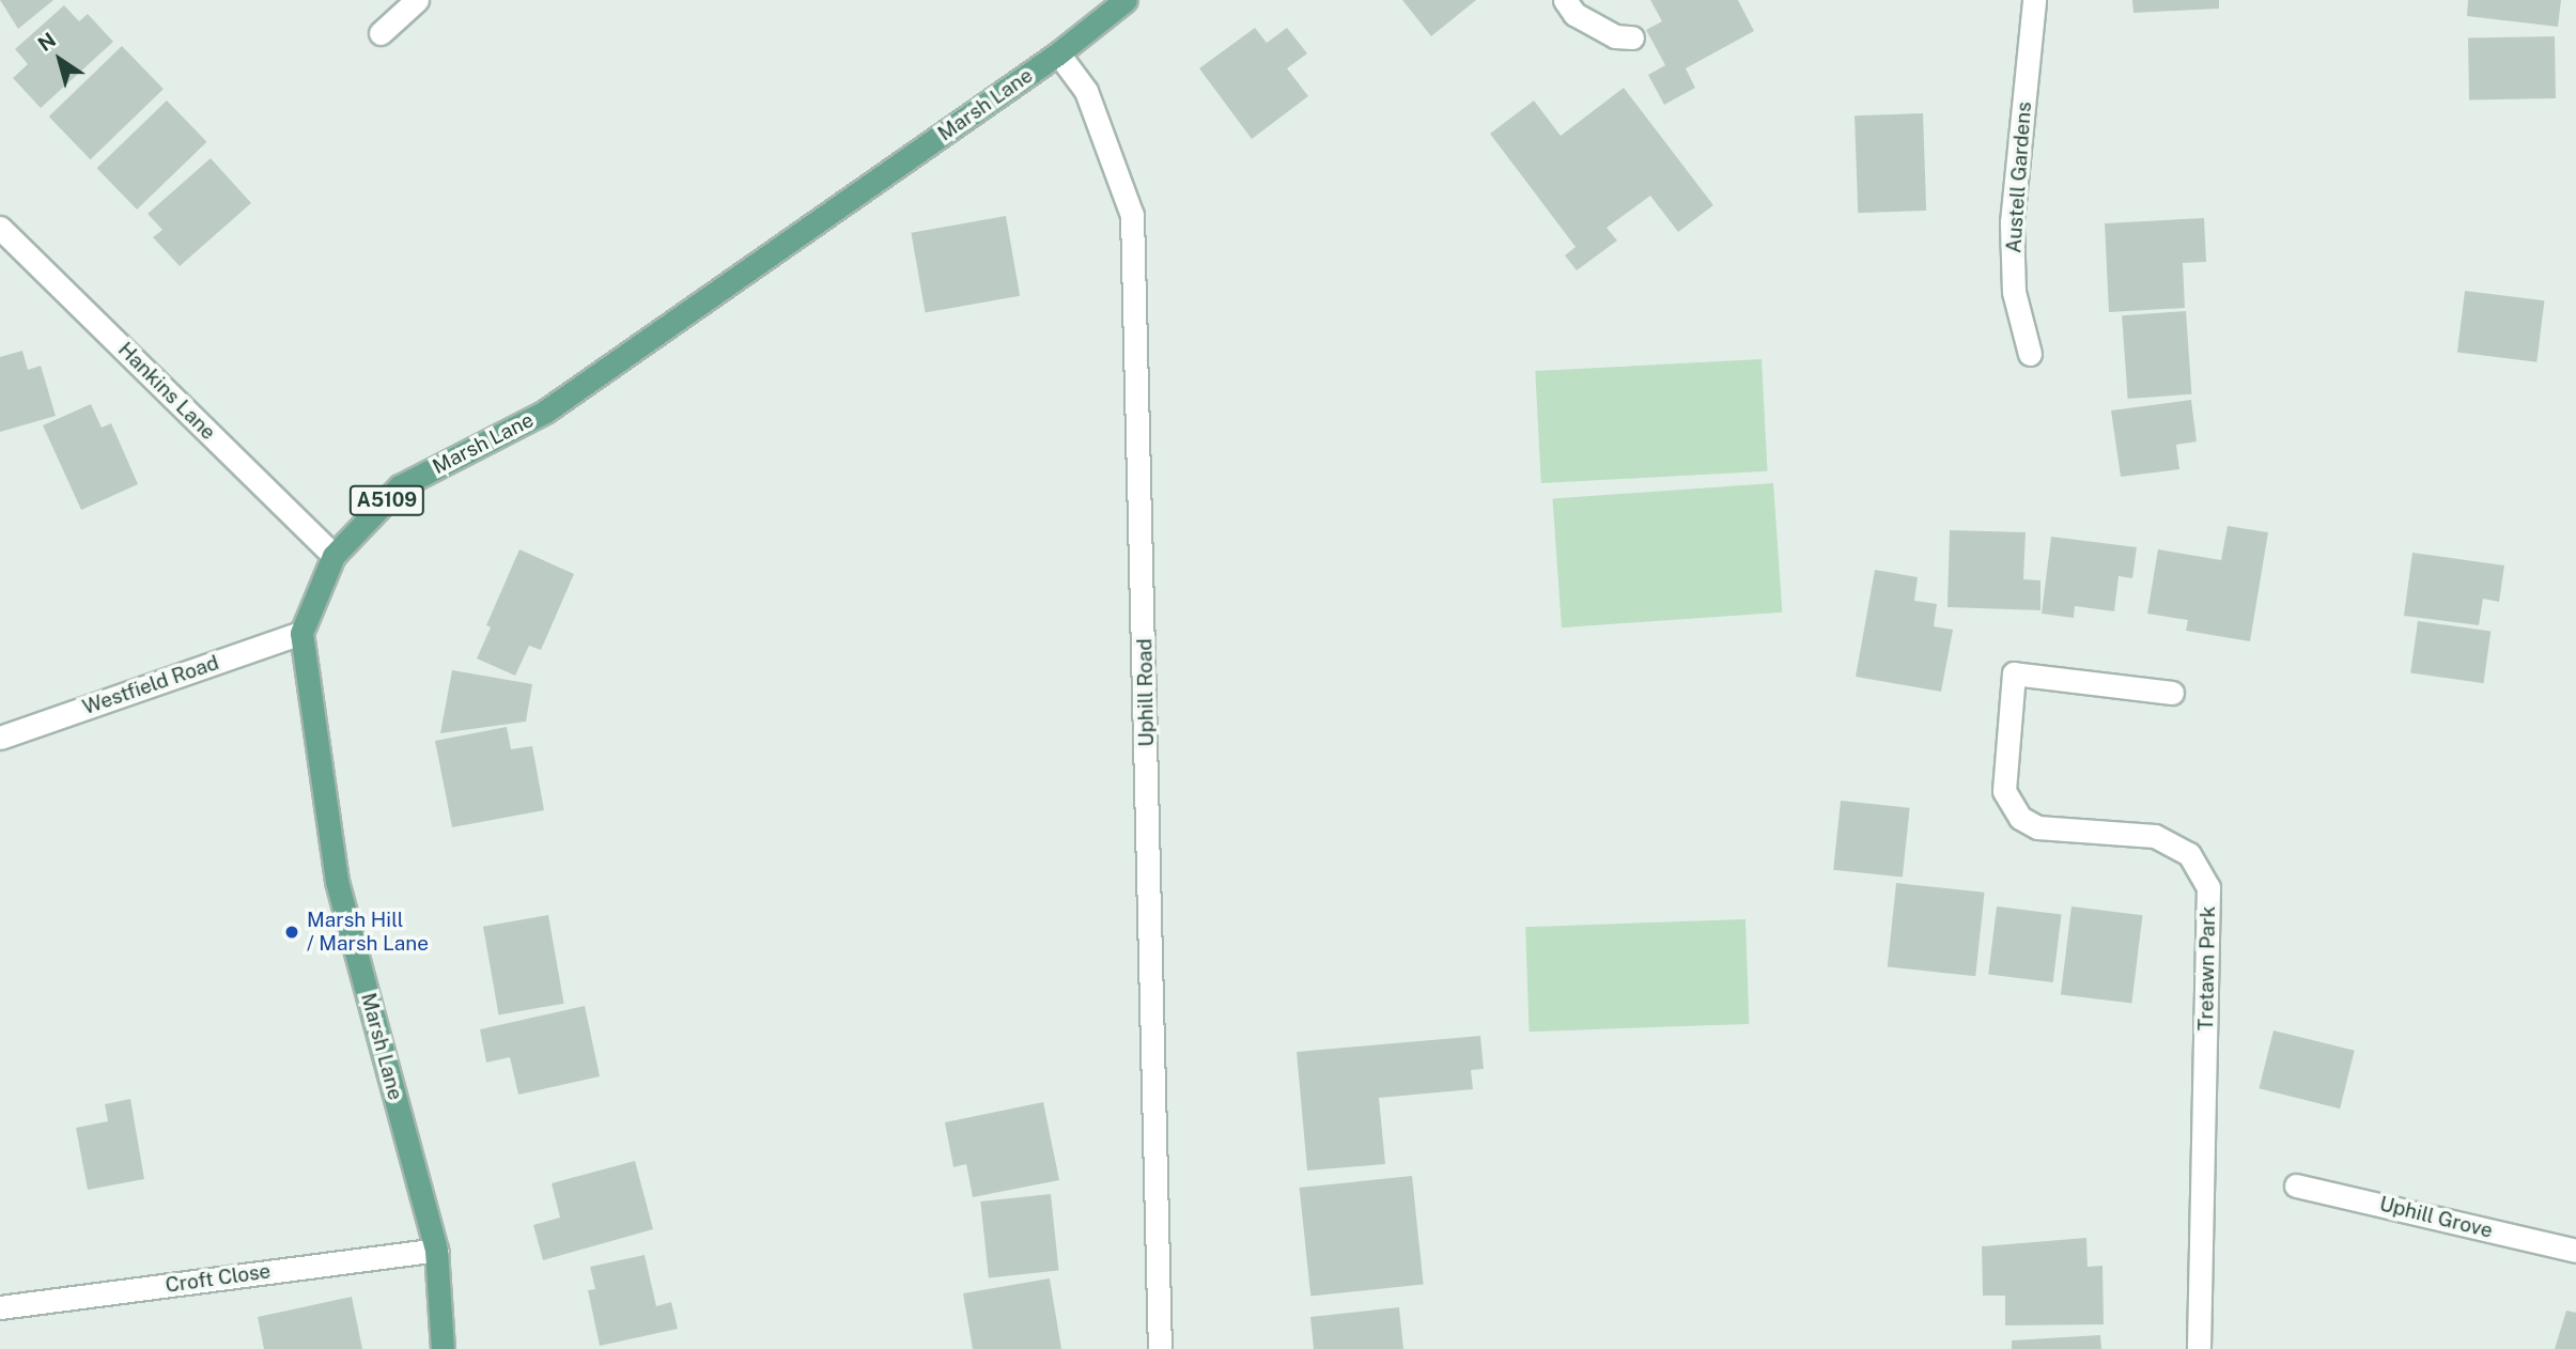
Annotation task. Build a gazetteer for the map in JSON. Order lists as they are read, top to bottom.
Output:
{
  "streets": {
    "main road": ["Marsh Lane", "A5109"],
    "street": [
      "Austell Gardens",
      "Hankins Lane",
      "Westfield Road",
      "Uphill Road",
      "Tretawn Park",
      "Uphill Grove",
      "Croft Close"
    ]
  },
  "crossings": [
    ["Marsh Lane", "Hankins Lane"],
    ["Marsh Lane", "Westfield Road"],
    ["Marsh Lane", "Uphill Road"],
    ["Marsh Lane", "Croft Close"]
  ],
  "places": ["Marsh Hill / Marsh Lane"],
  "north": "top left"
}
